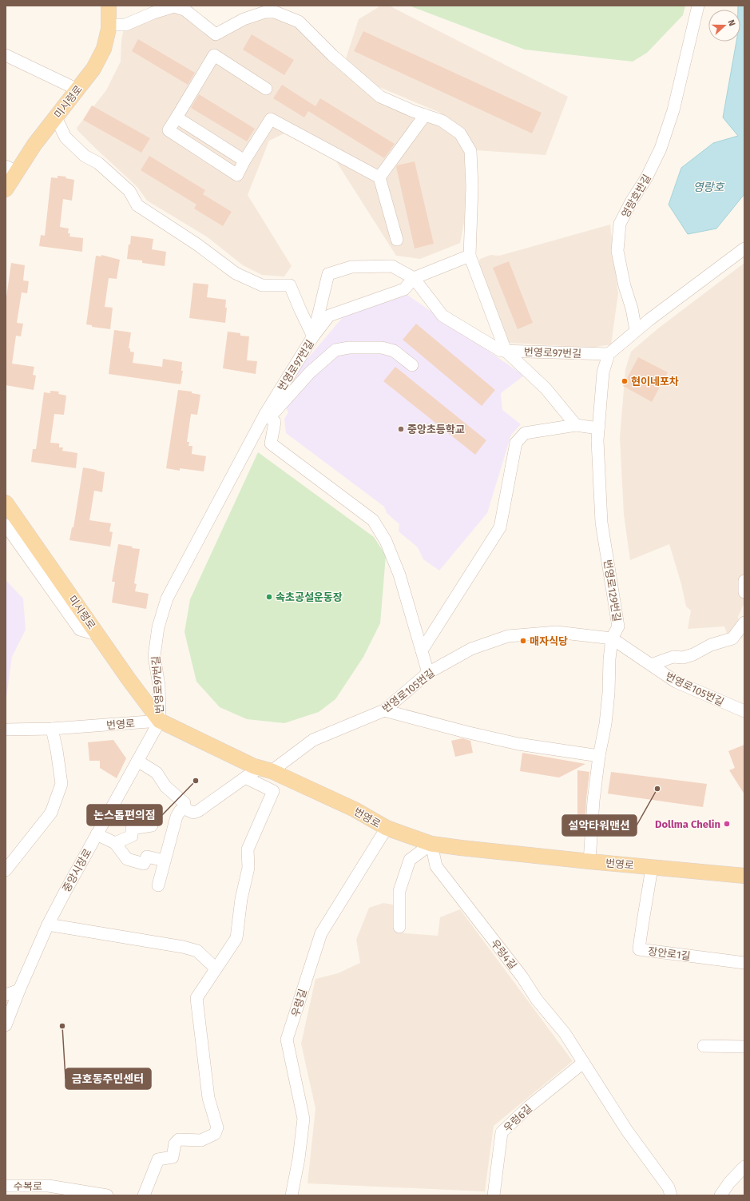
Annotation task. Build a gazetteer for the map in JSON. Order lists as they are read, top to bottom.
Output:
{
  "streets": {
    "main road": ["미시령로", "번영로"],
    "street": [
      "영랑호반길",
      "번영로97번길",
      "번영로129번길",
      "번영로105번길",
      "중앙시장로",
      "장안로1길",
      "우렁4길",
      "우렁길",
      "우렁6길",
      "수복로"
    ]
  },
  "crossings": [
    ["미시령로", "번영로97번길"],
    ["미시령로", "번영로"],
    ["미시령로", "중앙시장로"],
    ["번영로97번길", "번영로129번길"],
    ["번영로97번길", "번영로"],
    ["번영로97번길", "중앙시장로"],
    ["번영로129번길", "번영로105번길"],
    ["번영로129번길", "번영로"],
    ["번영로105번길", "번영로"],
    ["번영로", "중앙시장로"],
    ["번영로", "장안로1길"],
    ["번영로", "우렁4길"],
    ["번영로", "우렁길"],
    ["우렁4길", "우렁6길"]
  ],
  "water": ["영랑호"],
  "places": [
    "현이네포차",
    "중앙초등학교",
    "속초공설운동장",
    "매자식당",
    "논스톱편의점",
    "설악타워맨션",
    "Dollma Chelin",
    "금호동주민센터"
  ],
  "north": "right"
}
